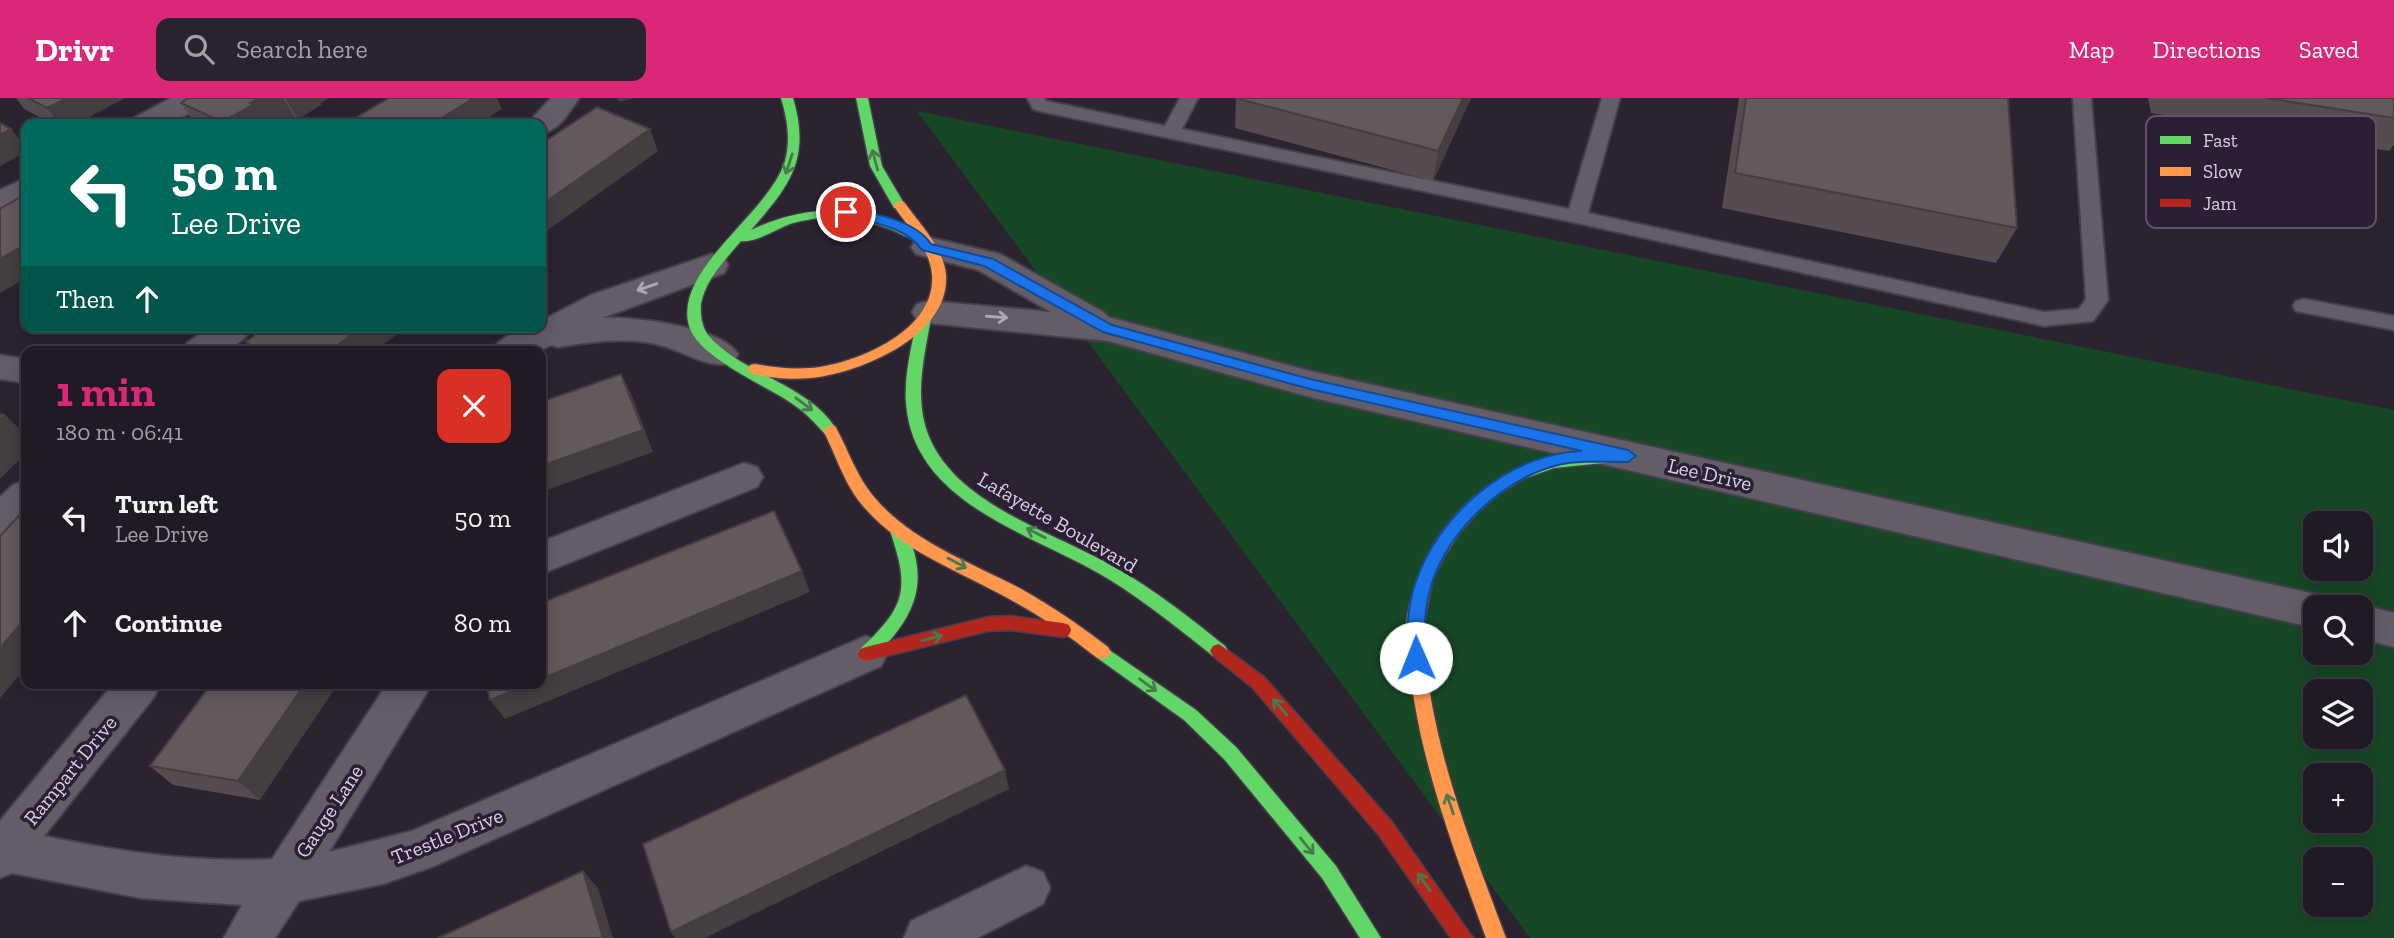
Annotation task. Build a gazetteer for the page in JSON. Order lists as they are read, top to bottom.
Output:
{
  "streets": {
    "main road": ["Lafayette Boulevard"],
    "street": [
      "Lee Drive",
      "Rampart Drive",
      "Gauge Lane",
      "Trestle Drive"
    ]
  },
  "crossings": [
    ["Rampart Drive", "Trestle Drive"],
    ["Gauge Lane", "Trestle Drive"]
  ],
  "legend": ["Fast", "Slow", "Jam"],
  "page": {
    "header": "Drivr",
    "search": "Search here",
    "nav": ["Map", "Directions", "Saved"],
    "turn": ["50 m", "Lee Drive"],
    "then": "Then",
    "heading": ["1 min", "180 m · 06:41"],
    "list": [
      {
        "name": "Turn left",
        "note": "Lee Drive",
        "value": "50 m"
      },
      {
        "name": "Continue",
        "value": "80 m"
      }
    ],
    "map_buttons": ["+", "−"]
  }
}
